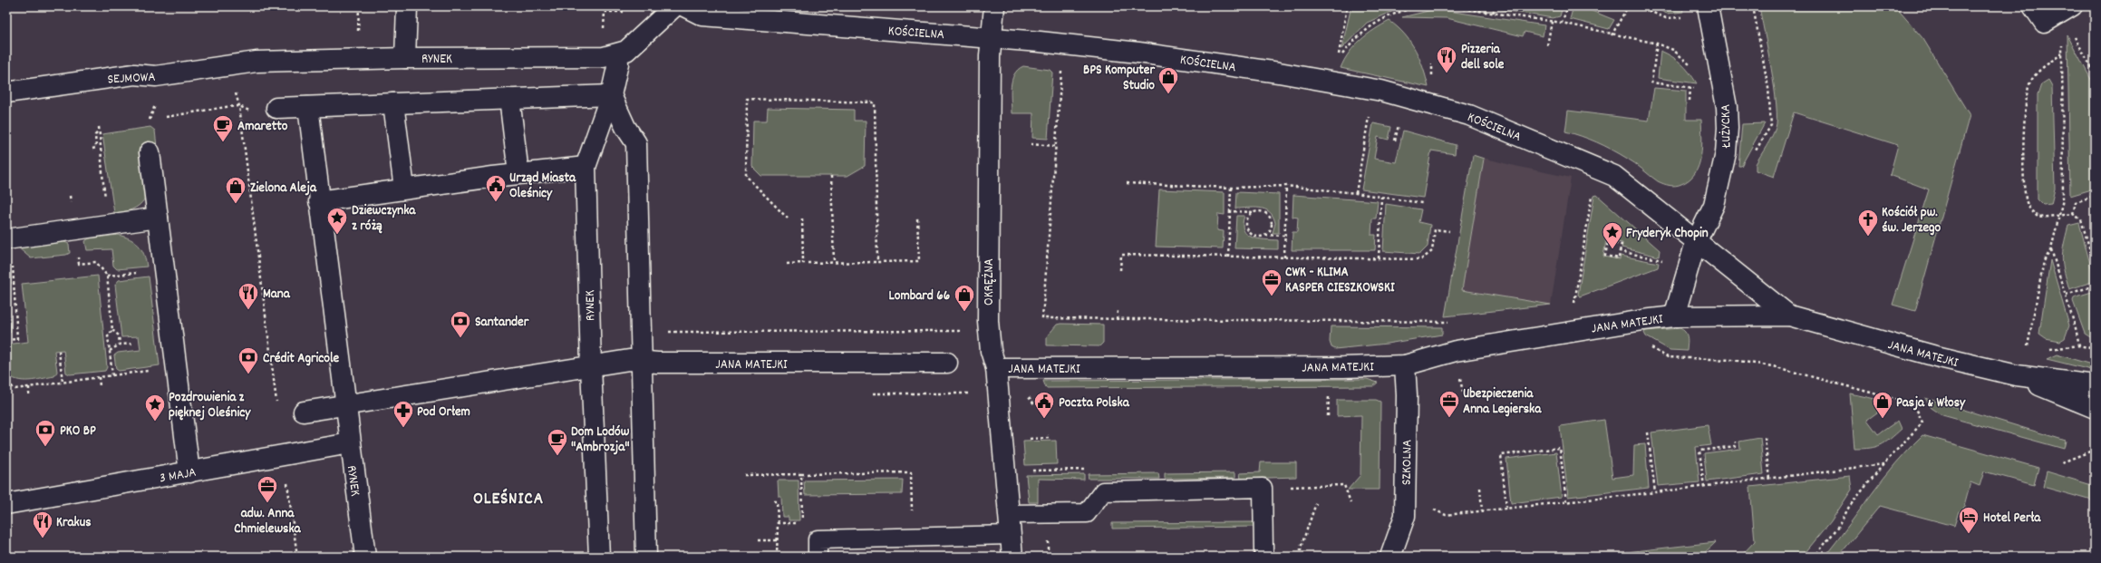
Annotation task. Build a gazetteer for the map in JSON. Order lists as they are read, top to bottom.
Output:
{
  "streets": {
    "street": [
      "KOŚCIELNA",
      "RYNEK",
      "SEJMOWA",
      "ŁUŻYCKA",
      "OKRĘŻNA",
      "JANA MATEJKI",
      "SZKOLNA",
      "3 MAJA"
    ]
  },
  "crossings": [
    ["KOŚCIELNA", "ŁUŻYCKA"],
    ["KOŚCIELNA", "OKRĘŻNA"],
    ["KOŚCIELNA", "JANA MATEJKI"],
    ["RYNEK", "SEJMOWA"],
    ["RYNEK", "3 MAJA"],
    ["ŁUŻYCKA", "JANA MATEJKI"],
    ["OKRĘŻNA", "JANA MATEJKI"],
    ["JANA MATEJKI", "SZKOLNA"]
  ],
  "districts": ["OLEŚNICA"],
  "places": {
    "restaurant": ["Pizzeria dell sole", "Mana", "Krakus"],
    "shop": [
      "BPS Komputer Studio",
      "Zielona Aleja",
      "Lombard 66",
      "Pasja & Włosy"
    ],
    "cafe": ["Amaretto", "Dom Lodów \"Ambrozja\""],
    "public building": ["Urząd Miasta Oleśnicy", "Poczta Polska"],
    "place": ["Dziewczynka z różą", "Fryderyk Chopin", "Pozdrowienia z pięknej Oleśnicy"],
    "church": ["Kościół pw. św. Jerzego"],
    "office": ["CWK - KLIMA KASPER CIESZKOWSKI", "Ubezpieczenia Anna Legierska", "adw. Anna Chmielewska"],
    "bank": ["Santander", "Crédit Agricole", "PKO BP"],
    "pharmacy": ["Pod Orłem"],
    "hotel": ["Hotel Perła"]
  }
}
